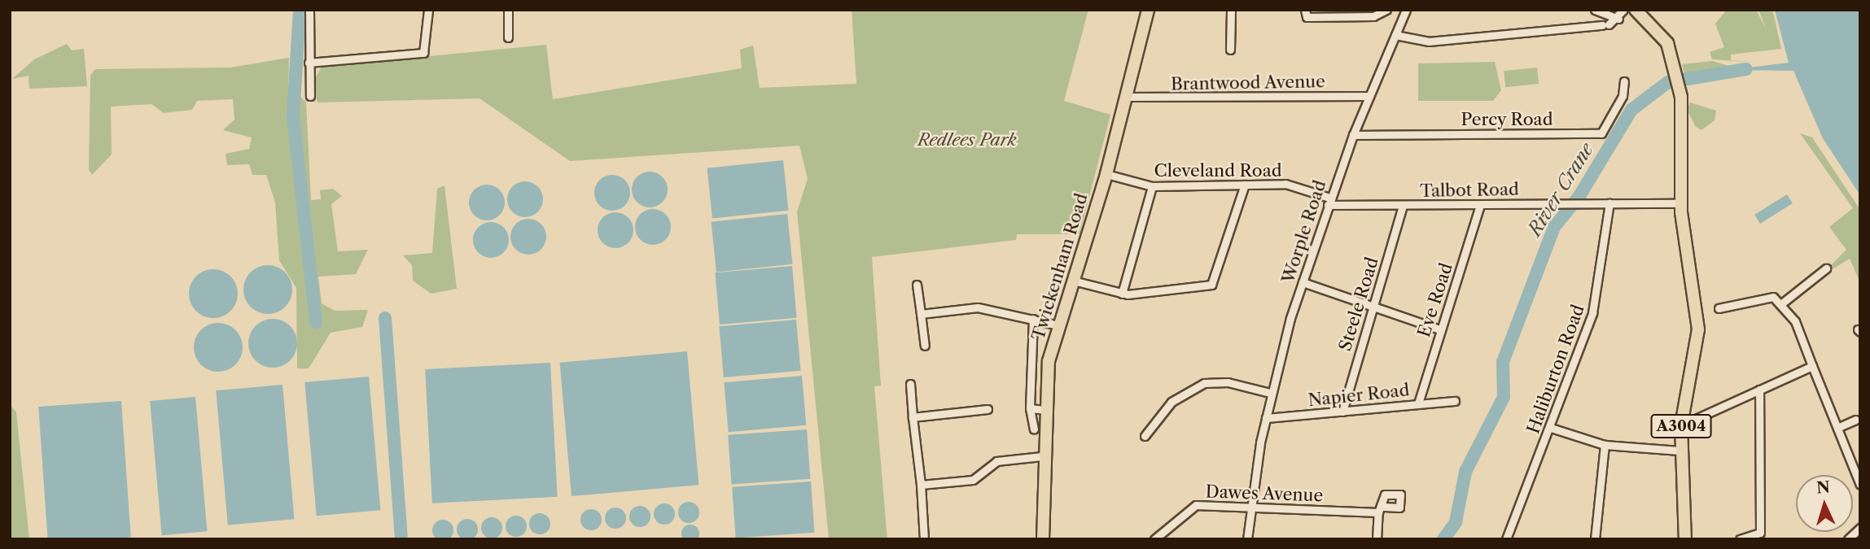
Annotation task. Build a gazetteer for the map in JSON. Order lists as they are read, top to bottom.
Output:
{
  "streets": {
    "main road": ["Twickenham Road", "A3004"],
    "street": [
      "Brantwood Avenue",
      "Percy Road",
      "Cleveland Road",
      "Talbot Road",
      "Worple Road",
      "Eve Road",
      "Steele Road",
      "Haliburton Road",
      "Napier Road",
      "Dawes Avenue"
    ]
  },
  "crossings": [
    ["Brantwood Avenue", "Worple Road"],
    ["Brantwood Avenue", "Twickenham Road"],
    ["Percy Road", "Worple Road"],
    ["Cleveland Road", "Talbot Road"],
    ["Cleveland Road", "Worple Road"],
    ["Cleveland Road", "Twickenham Road"],
    ["Talbot Road", "Worple Road"],
    ["Talbot Road", "Eve Road"],
    ["Talbot Road", "Steele Road"],
    ["Talbot Road", "Haliburton Road"],
    ["Talbot Road", "A3004"],
    ["Worple Road", "Napier Road"],
    ["Worple Road", "Dawes Avenue"],
    ["Eve Road", "Napier Road"],
    ["Steele Road", "Napier Road"]
  ],
  "water": ["River Crane"],
  "parks": ["Redlees Park"],
  "north": "top"
}
